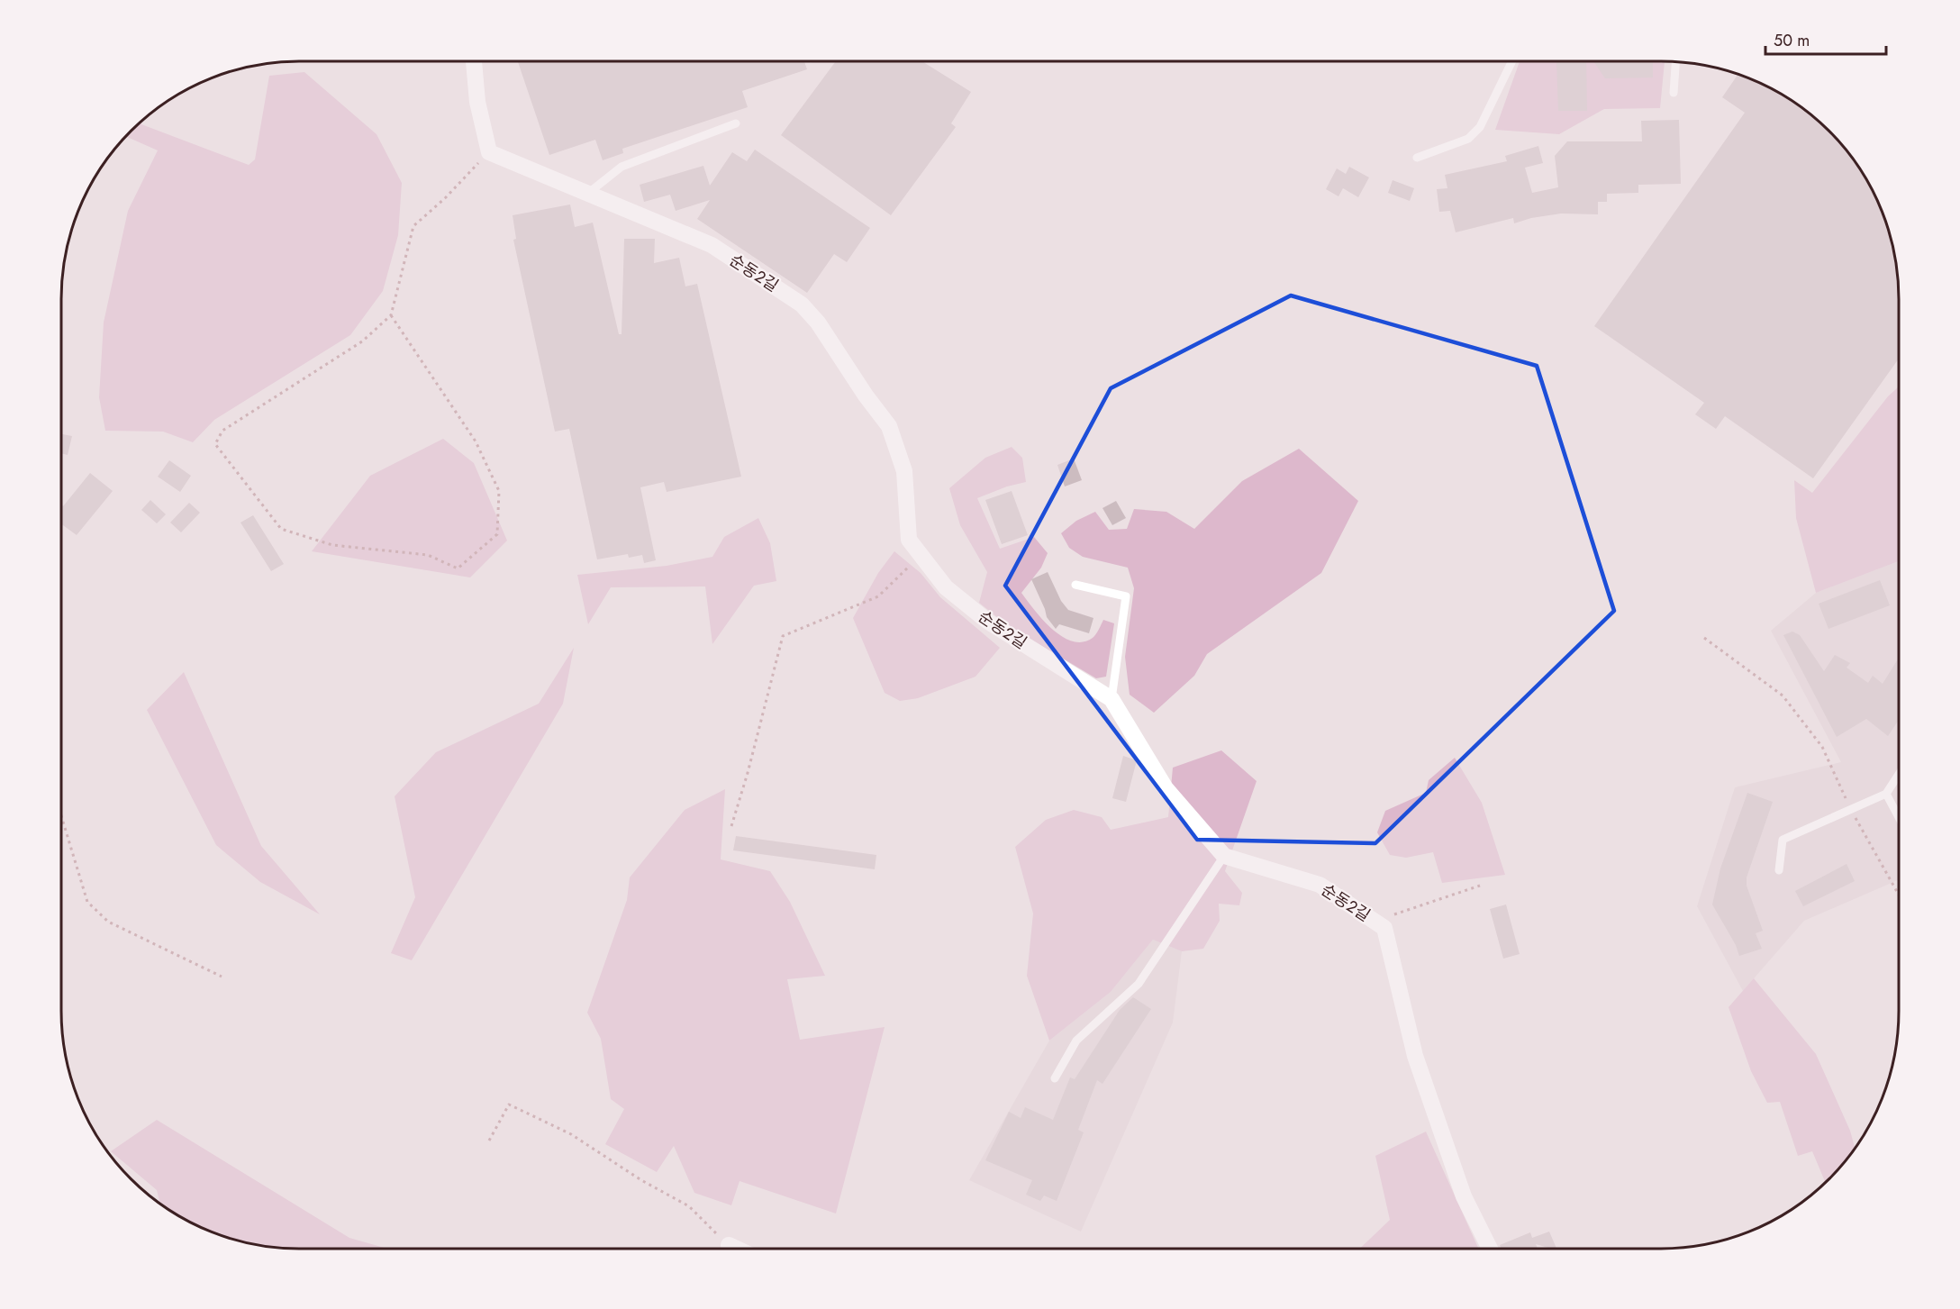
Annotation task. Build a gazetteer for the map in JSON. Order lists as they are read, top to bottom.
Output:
{
  "streets": {
    "street": ["순동2길"]
  },
  "scale_bar": "50 m"
}
